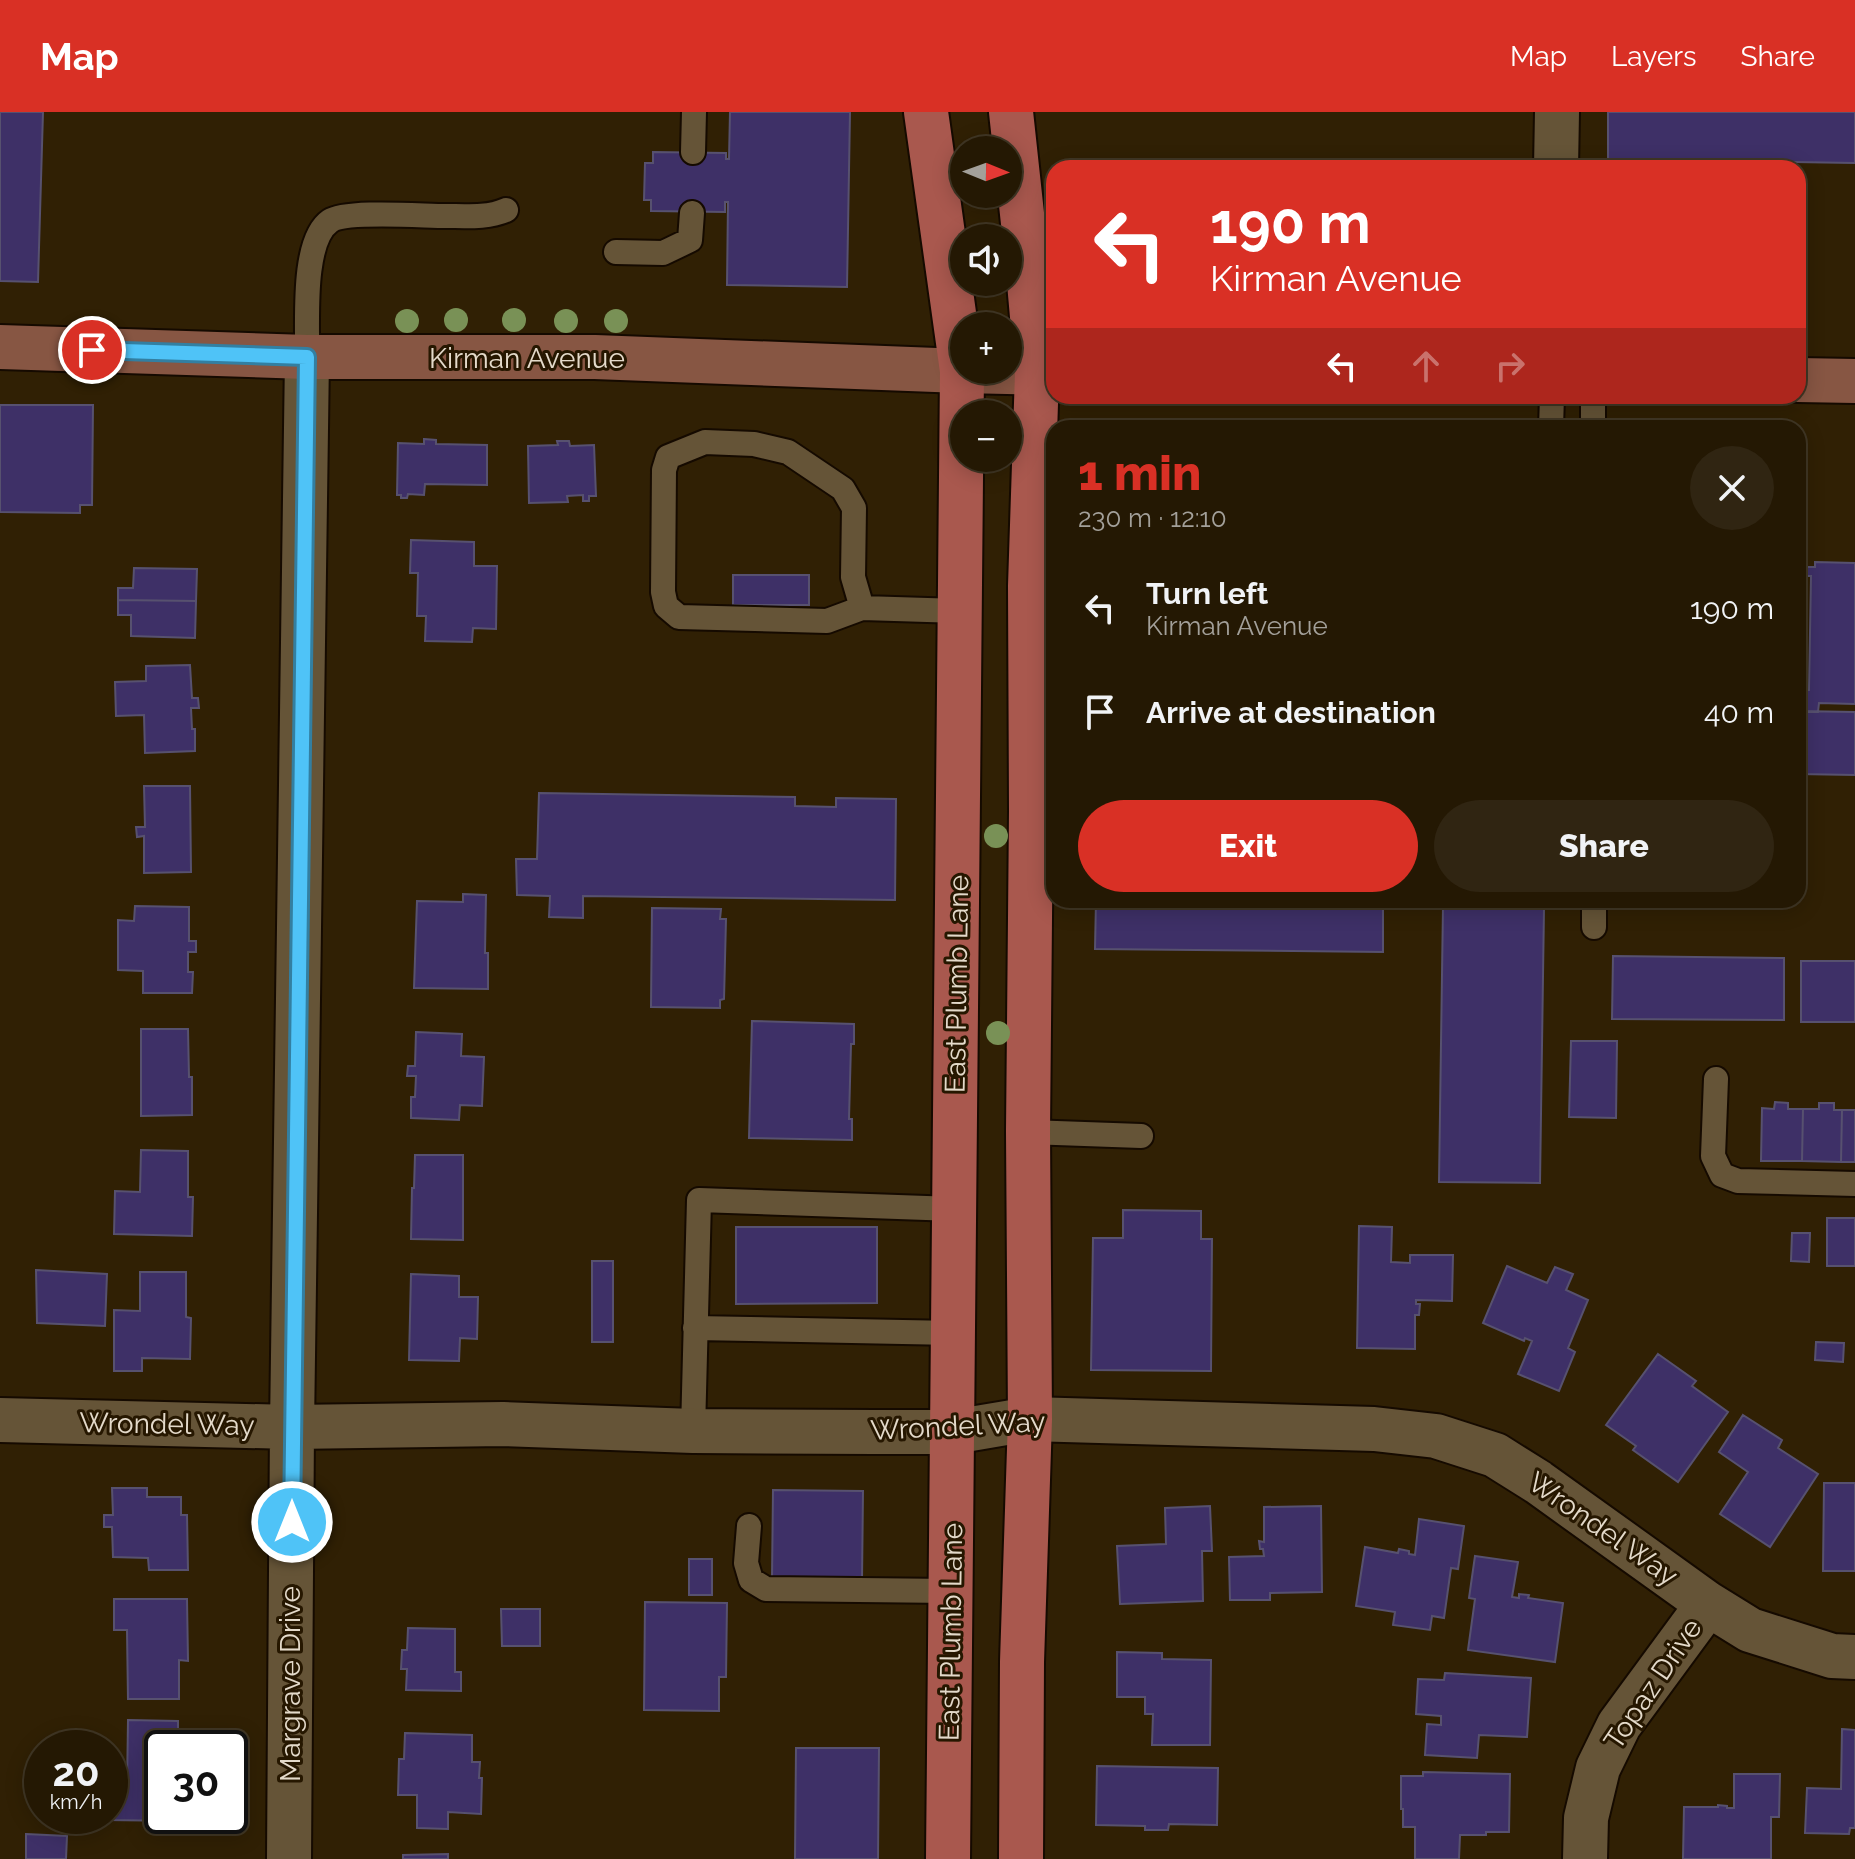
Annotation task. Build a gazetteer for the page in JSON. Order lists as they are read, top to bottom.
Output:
{
  "streets": {
    "main road": ["East Plumb Lane"],
    "street": [
      "Kirman Avenue",
      "Wrondel Way",
      "Margrave Drive",
      "Topaz Drive"
    ]
  },
  "crossings": [
    ["Kirman Avenue", "Margrave Drive"],
    ["East Plumb Lane", "Wrondel Way"],
    ["Wrondel Way", "Margrave Drive"],
    ["Wrondel Way", "Topaz Drive"]
  ],
  "north": "right",
  "page": {
    "header": "Map",
    "nav": ["Map", "Layers", "Share"],
    "map_buttons": ["+", "−"],
    "turn": ["190 m", "Kirman Avenue"],
    "heading": ["1 min", "230 m · 12:10"],
    "list": [
      {
        "name": "Turn left",
        "note": "Kirman Avenue",
        "value": "190 m"
      },
      {
        "name": "Arrive at destination",
        "value": "40 m"
      }
    ],
    "buttons": ["Exit", "Share"],
    "speed": "20 km/h",
    "limit": "30"
  }
}
